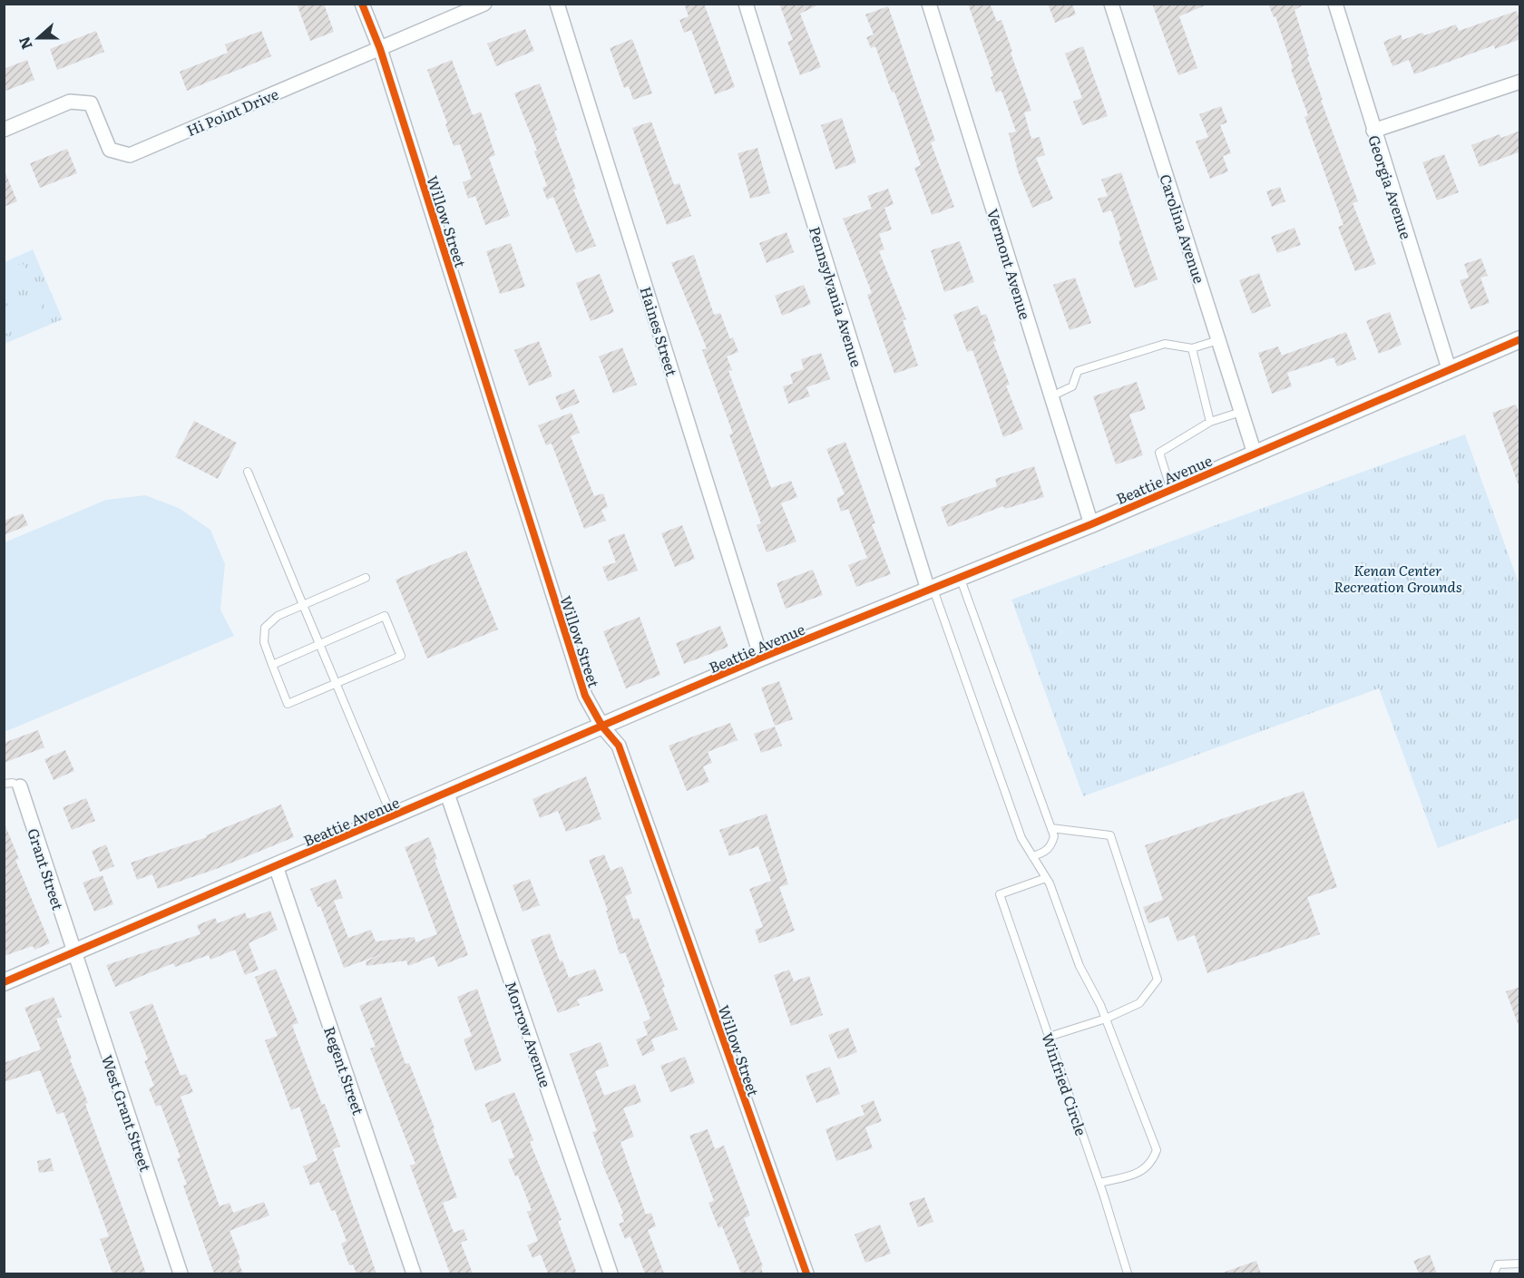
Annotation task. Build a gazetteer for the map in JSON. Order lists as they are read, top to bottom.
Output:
{
  "streets": {
    "street": [
      "Hi Point Drive",
      "Georgia Avenue",
      "Willow Street",
      "Carolina Avenue",
      "Vermont Avenue",
      "Pennsylvania Avenue",
      "Haines Street",
      "Beattie Avenue",
      "Grant Street",
      "Morrow Avenue",
      "Regent Street",
      "West Grant Street"
    ],
    "lane": ["Winfried Circle"]
  },
  "crossings": [
    ["Hi Point Drive", "Willow Street"],
    ["Georgia Avenue", "Beattie Avenue"],
    ["Willow Street", "Beattie Avenue"],
    ["Carolina Avenue", "Beattie Avenue"],
    ["Vermont Avenue", "Beattie Avenue"],
    ["Pennsylvania Avenue", "Beattie Avenue"],
    ["Haines Street", "Beattie Avenue"],
    ["Beattie Avenue", "Grant Street"],
    ["Beattie Avenue", "Morrow Avenue"],
    ["Beattie Avenue", "Regent Street"],
    ["Beattie Avenue", "West Grant Street"],
    ["Grant Street", "West Grant Street"]
  ],
  "parks": ["Kenan Center Recreation Grounds"],
  "north": "left"
}
